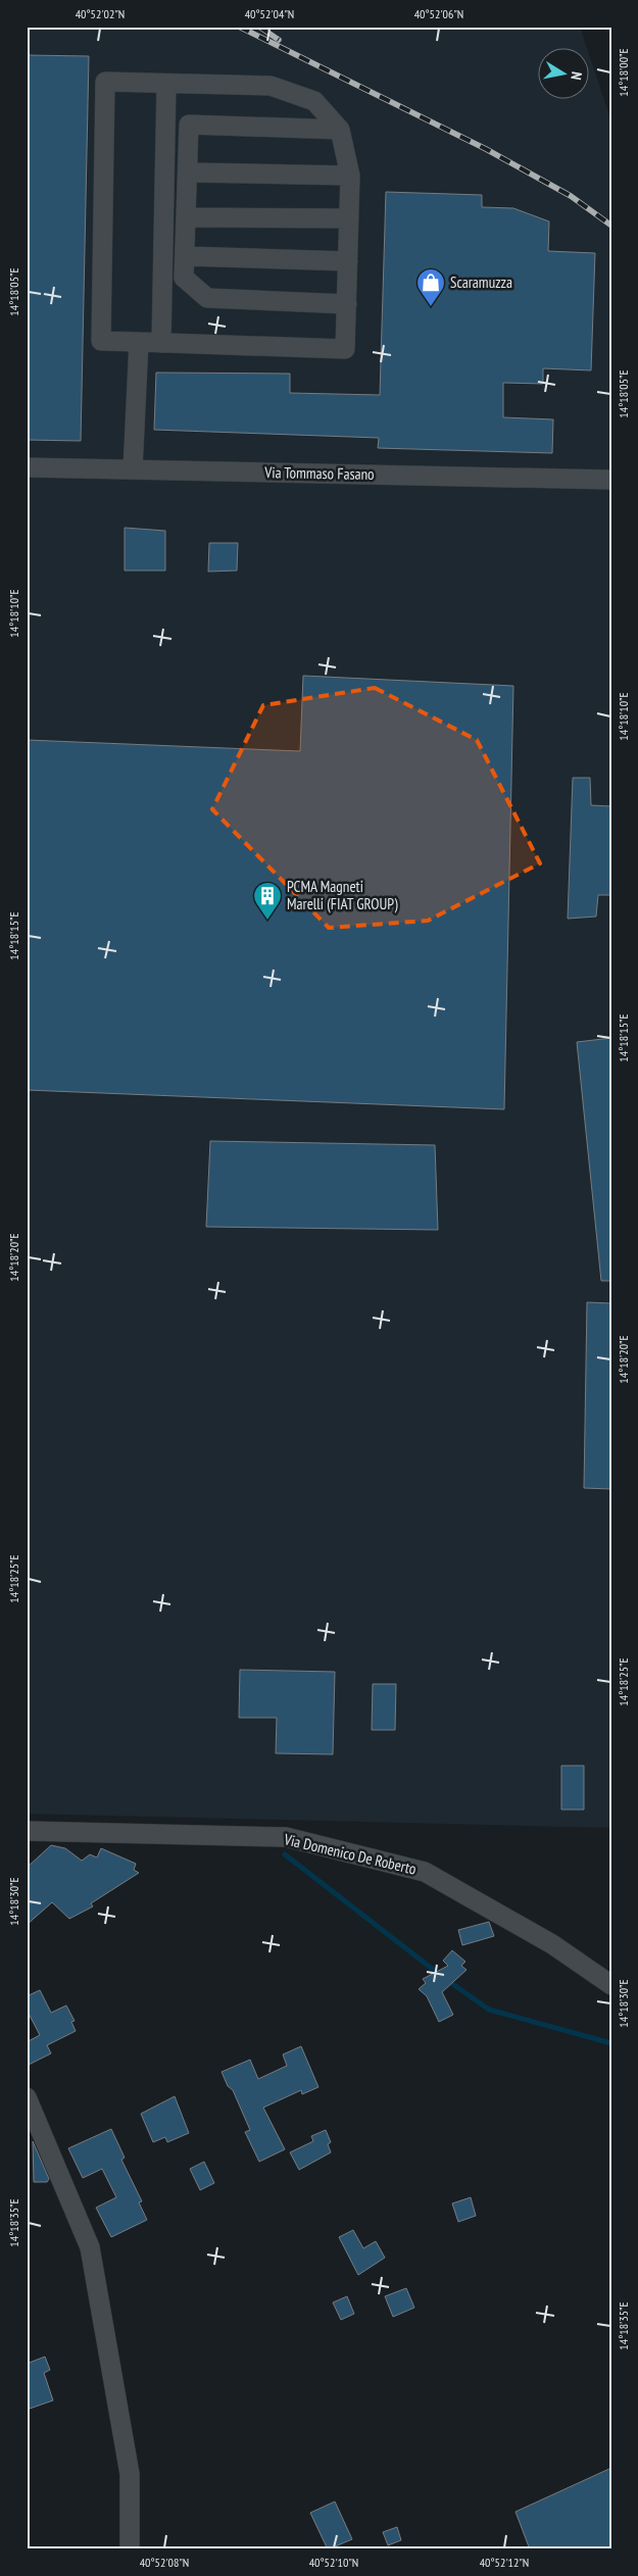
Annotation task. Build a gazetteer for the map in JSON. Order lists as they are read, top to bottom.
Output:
{
  "streets": {
    "street": ["Via Tommaso Fasano", "Via Domenico De Roberto"]
  },
  "places": {
    "shop": ["Scaramuzza"],
    "building": ["PCMA Magneti Marelli (FIAT GROUP)"]
  },
  "north": "right",
  "coordinates": [
    "40°52'02\"N",
    "40°52'04\"N",
    "40°52'06\"N",
    "14°18'00\"E",
    "14°18'05\"E",
    "14°18'10\"E",
    "14°18'15\"E",
    "14°18'20\"E",
    "14°18'25\"E",
    "14°18'30\"E",
    "14°18'35\"E",
    "40°52'08\"N",
    "40°52'10\"N",
    "40°52'12\"N"
  ]
}
